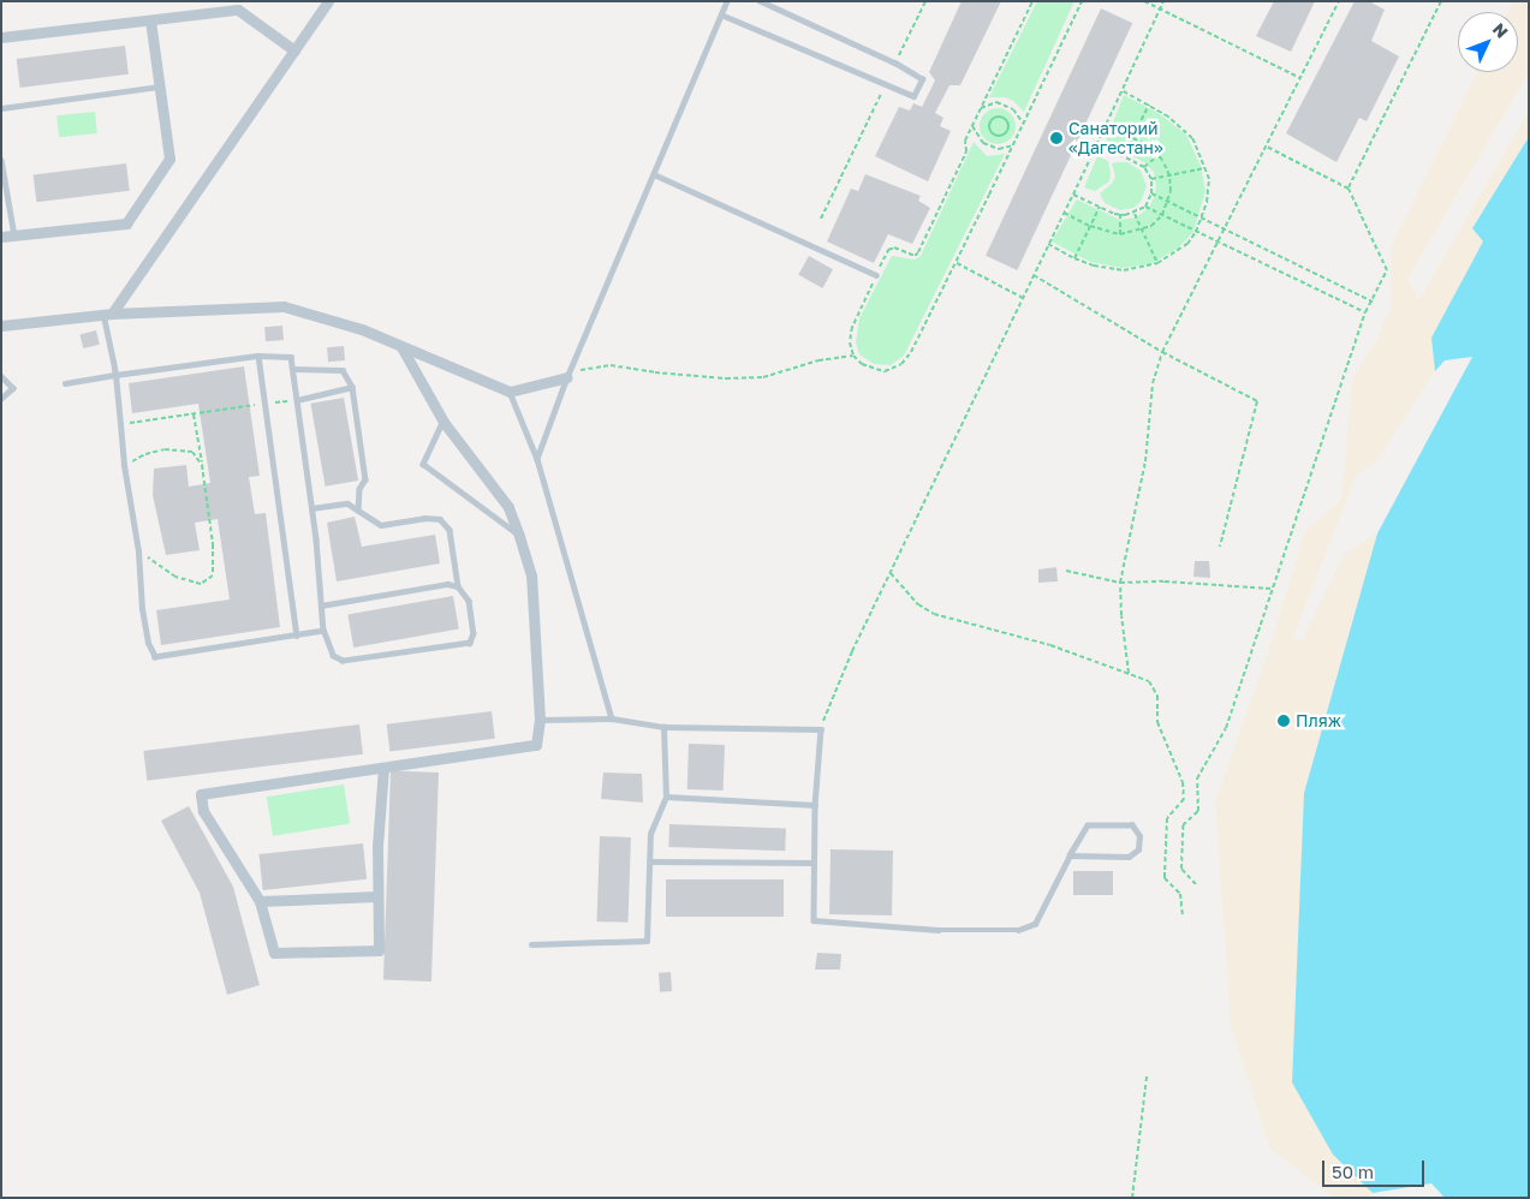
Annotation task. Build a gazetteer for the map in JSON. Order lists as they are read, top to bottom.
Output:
{
  "places": ["Санаторий «Дагестан»", "Пляж"],
  "scale_bar": "50 m",
  "north": "top right"
}
